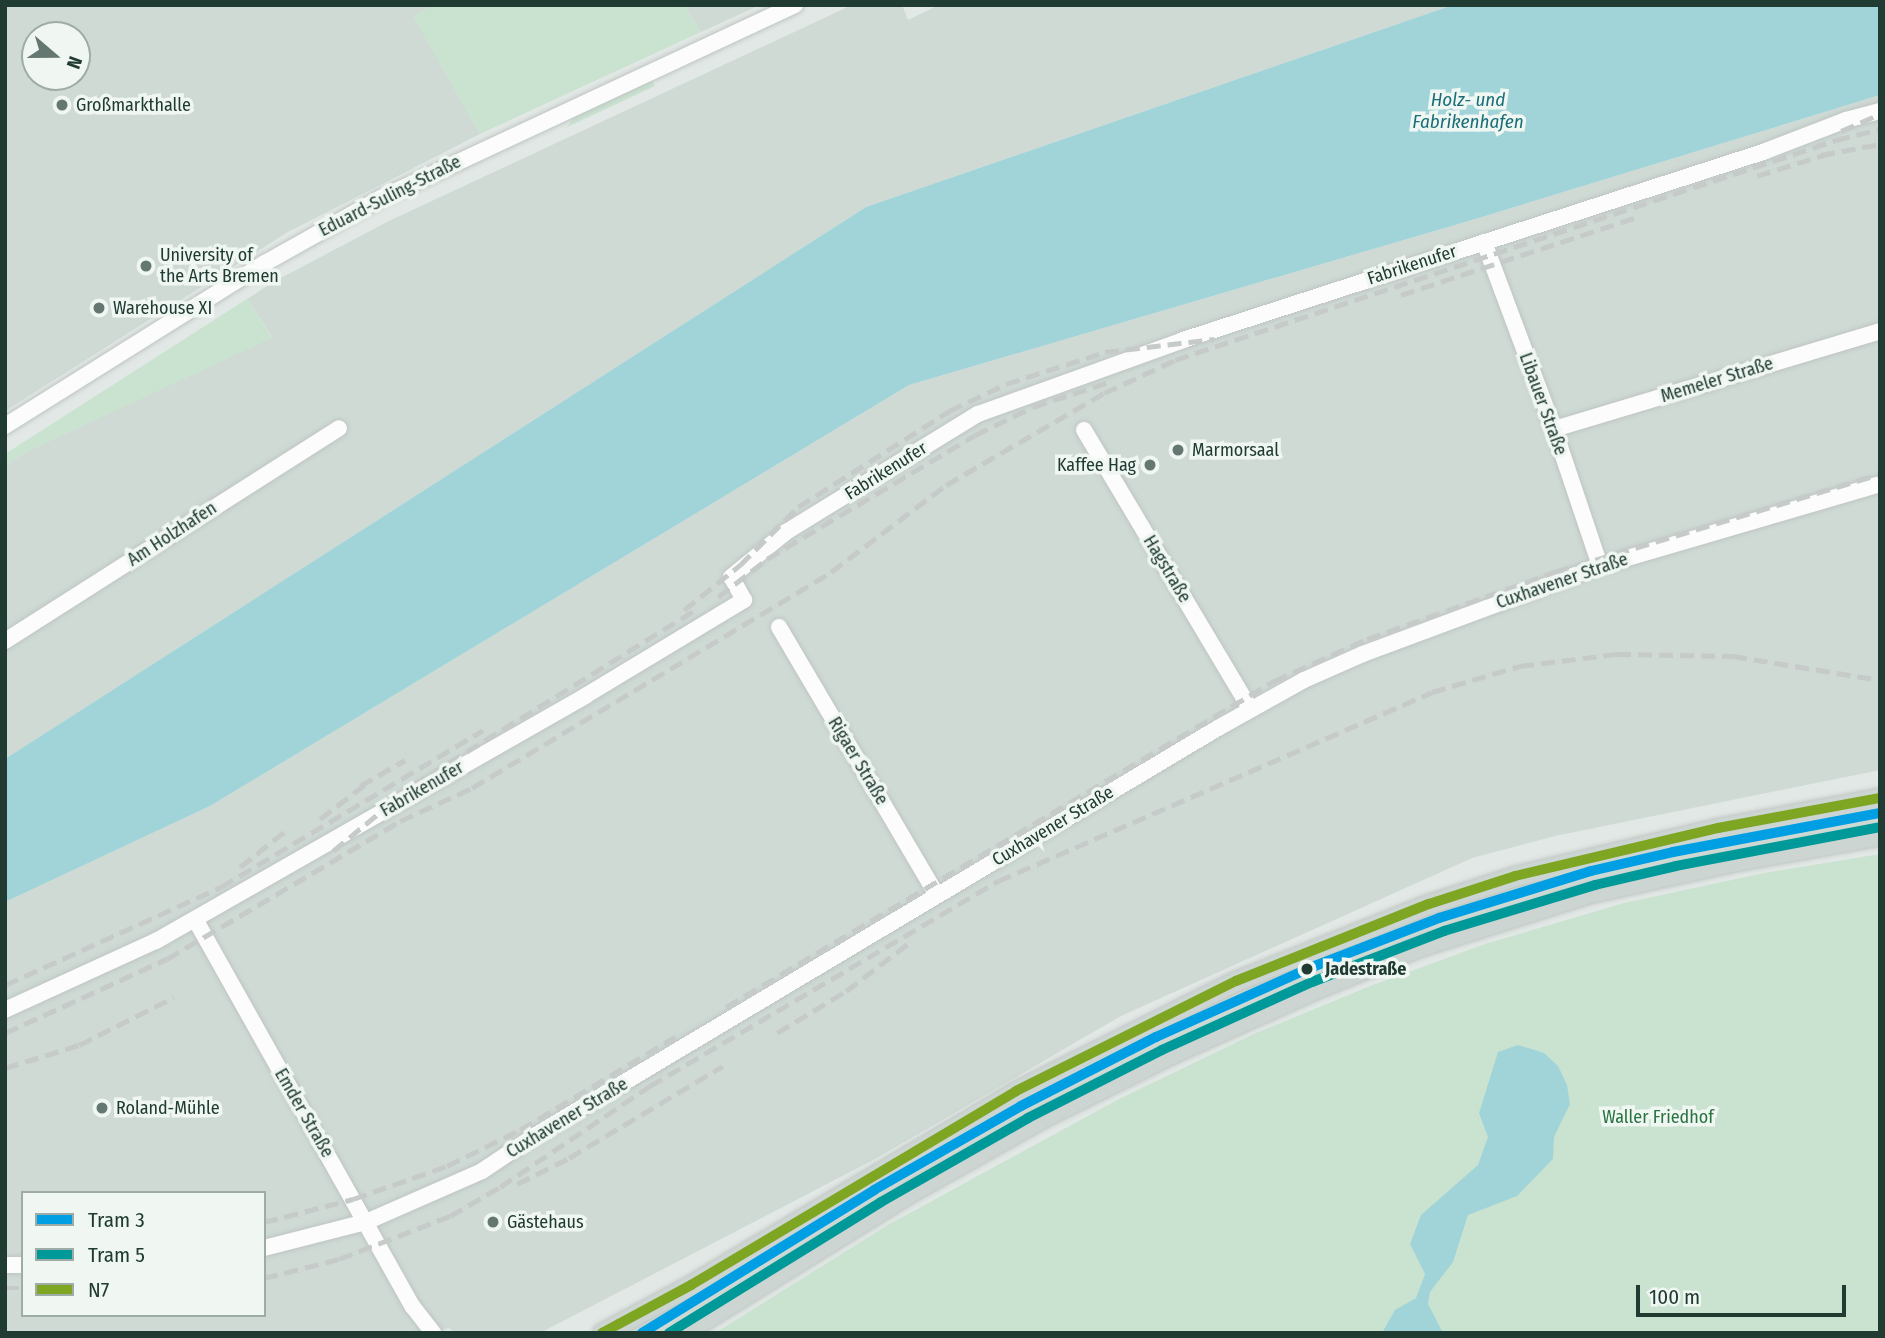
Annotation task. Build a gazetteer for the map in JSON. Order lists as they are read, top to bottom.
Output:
{
  "streets": {
    "street": [
      "Eduard-Suling-Straße",
      "Fabrikenufer",
      "Memeler Straße",
      "Libauer Straße",
      "Am Holzhafen",
      "Hagstraße",
      "Cuxhavener Straße",
      "Rigaer Straße",
      "Emder Straße"
    ]
  },
  "crossings": [
    ["Fabrikenufer", "Libauer Straße"],
    ["Fabrikenufer", "Emder Straße"],
    ["Memeler Straße", "Libauer Straße"],
    ["Libauer Straße", "Cuxhavener Straße"],
    ["Hagstraße", "Cuxhavener Straße"],
    ["Cuxhavener Straße", "Rigaer Straße"],
    ["Cuxhavener Straße", "Emder Straße"]
  ],
  "water": ["Holz- und Fabrikenhafen"],
  "parks": ["Waller Friedhof"],
  "places": [
    "Großmarkthalle",
    "University of the Arts Bremen",
    "Warehouse XI",
    "Marmorsaal",
    "Kaffee Hag",
    "Jadestraße",
    "Roland-Mühle",
    "Gästehaus"
  ],
  "lines": ["transit line N7", "tram line 3", "tram line 5"],
  "legend": ["Tram 3", "Tram 5", "N7"],
  "scale_bar": "100 m",
  "north": "right"
}
